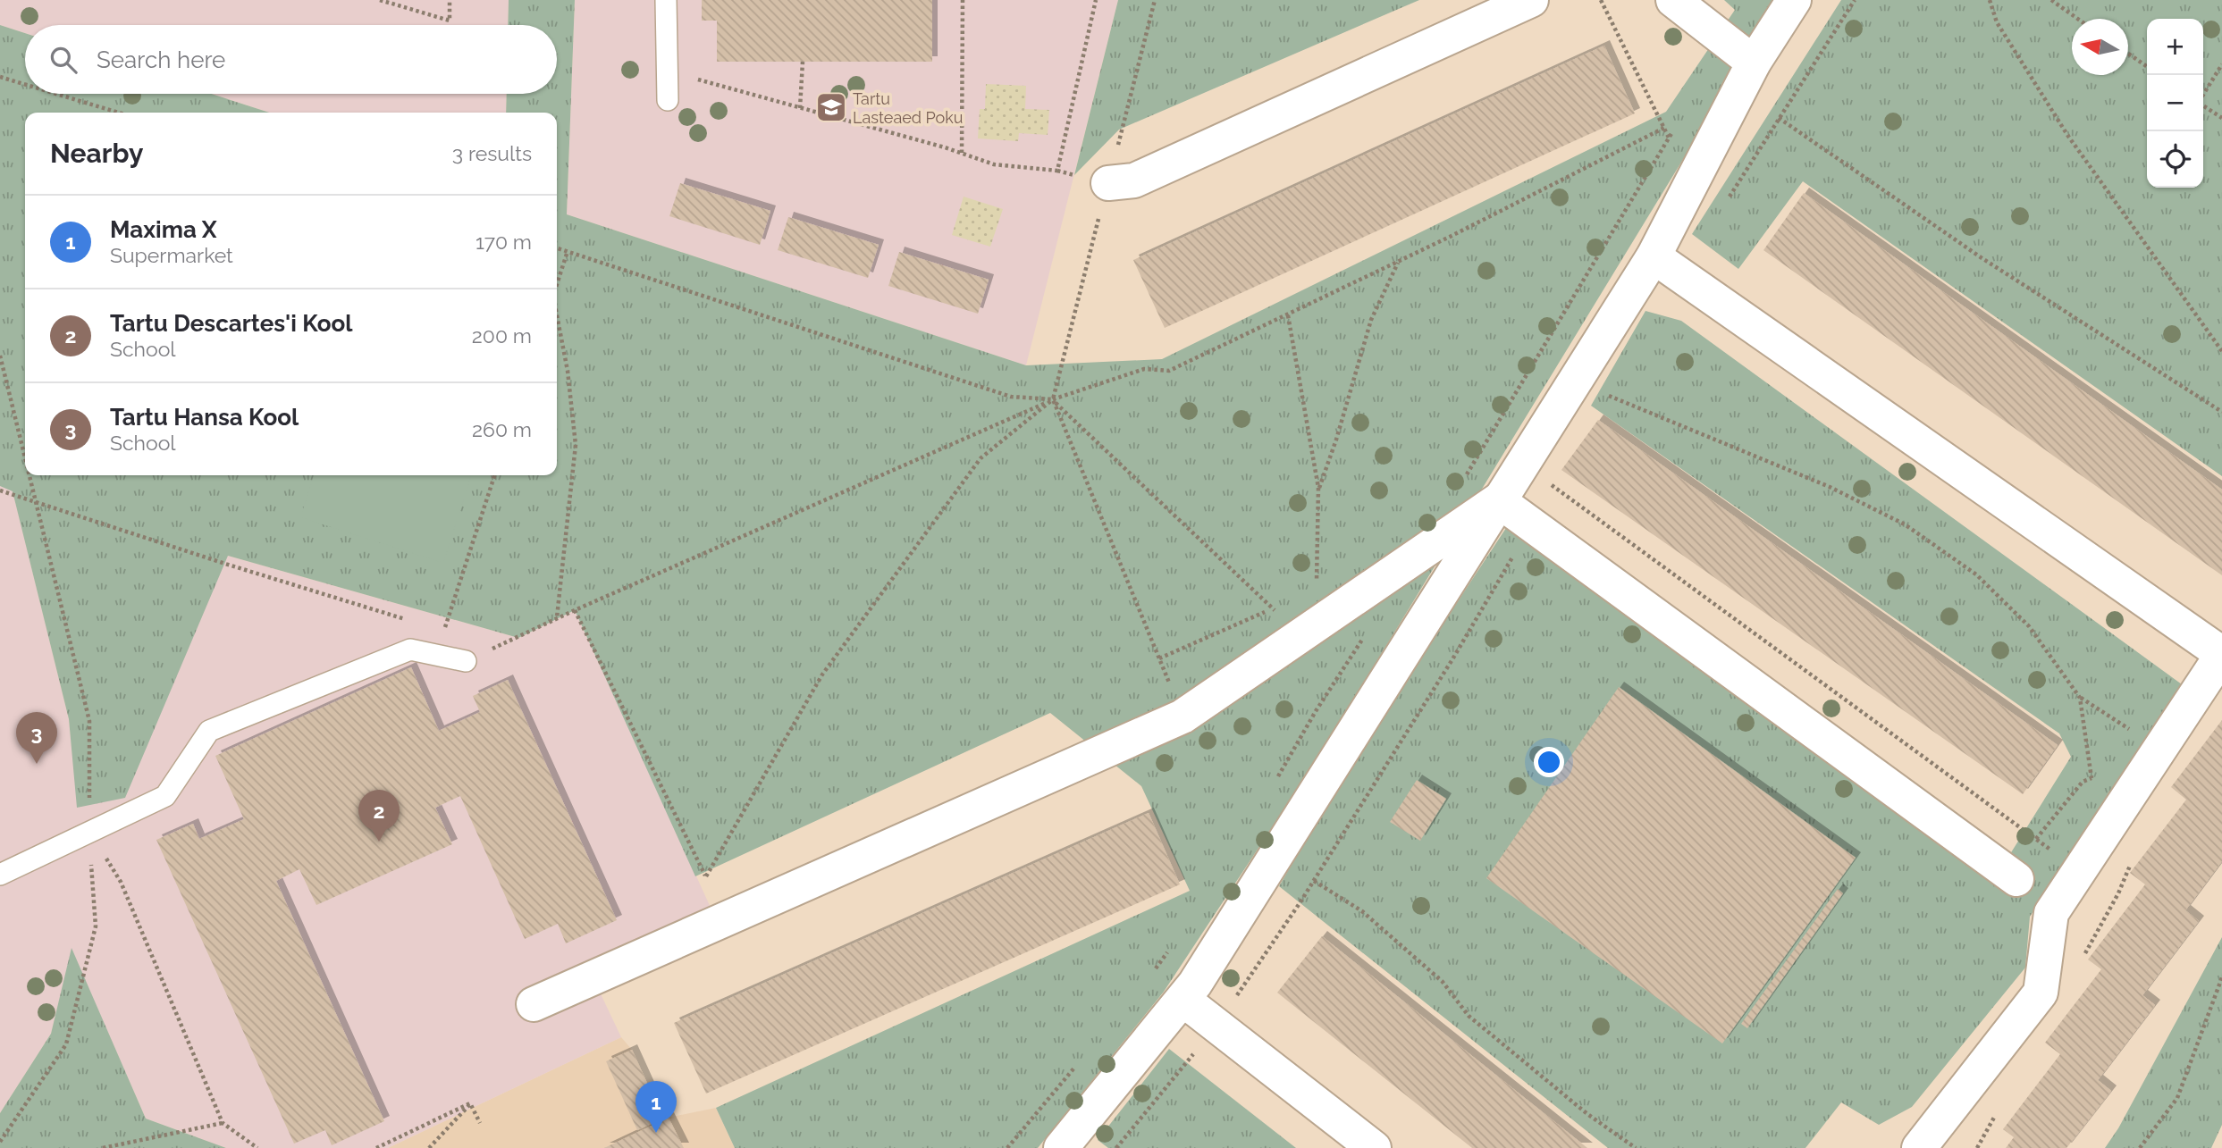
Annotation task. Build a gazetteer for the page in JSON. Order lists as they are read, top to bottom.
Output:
{
  "places": {
    "school or university": ["Tartu Lasteaed Poku"]
  },
  "north": "left",
  "page": {
    "map_buttons": ["+", "−"],
    "search": "Search here",
    "heading": ["Nearby", "3 results"],
    "list": [
      {
        "mark": "1",
        "name": "Maxima X",
        "note": "Supermarket",
        "value": "170 m"
      },
      {
        "mark": "2",
        "name": "Tartu Descartes'i Kool",
        "note": "School",
        "value": "200 m"
      },
      {
        "mark": "3",
        "name": "Tartu Hansa Kool",
        "note": "School",
        "value": "260 m"
      }
    ],
    "pins": ["3", "2", "1"]
  }
}
